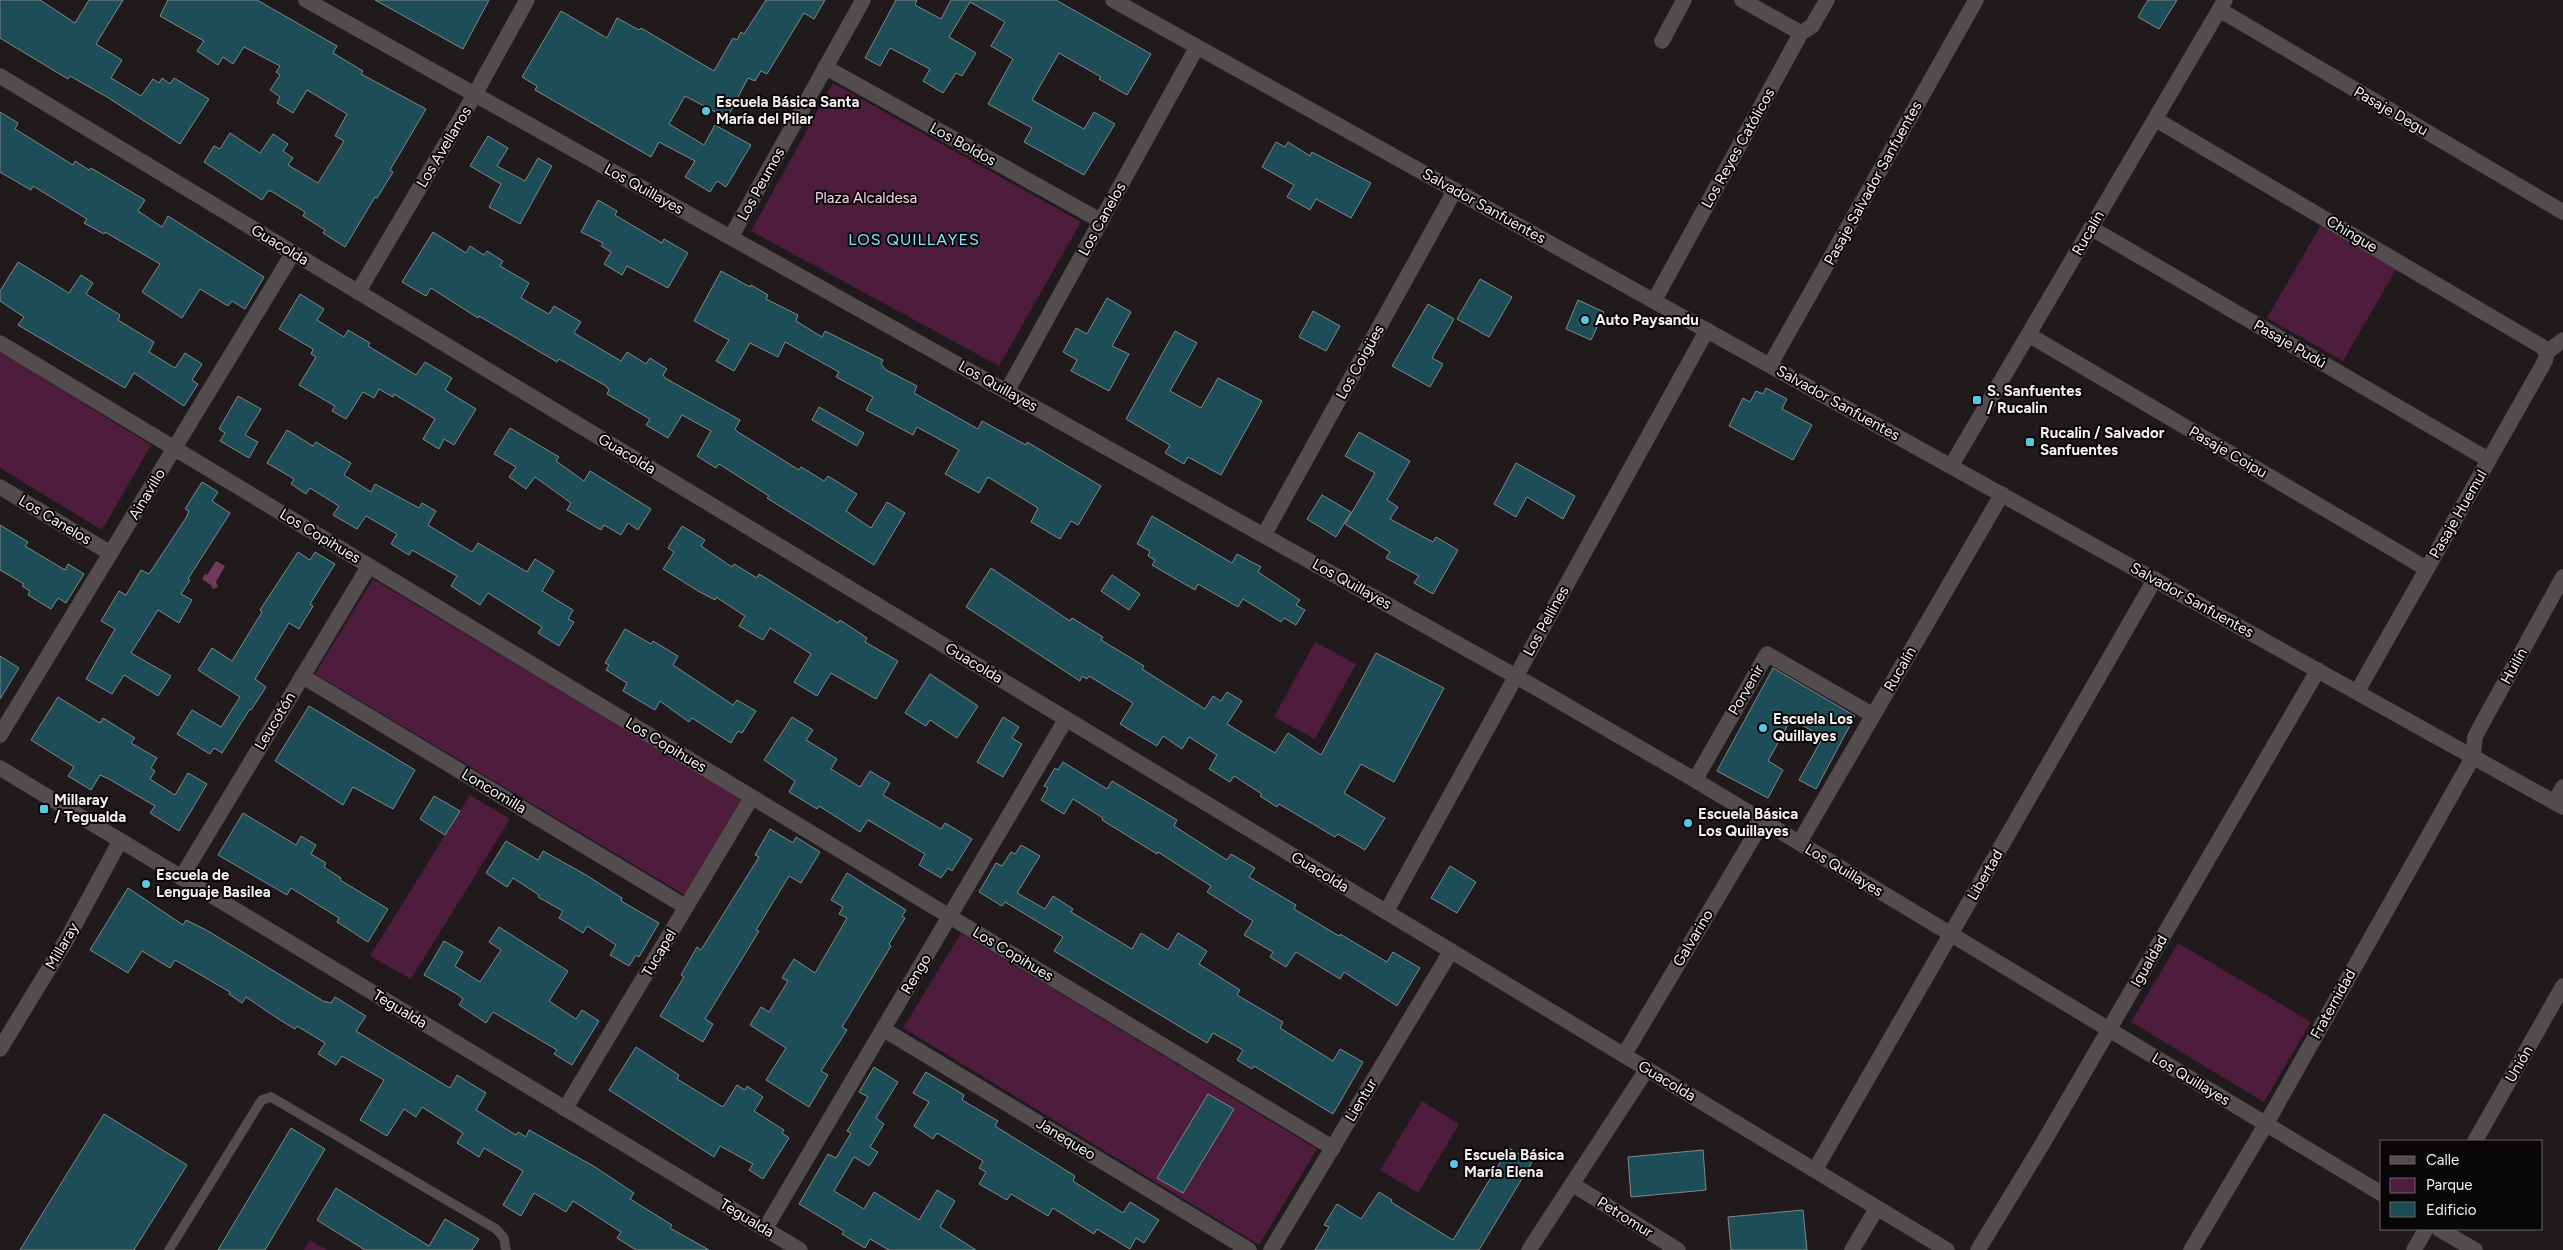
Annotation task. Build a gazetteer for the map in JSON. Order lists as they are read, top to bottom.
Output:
{
  "streets": {
    "street": [
      "Pasaje Degu",
      "Los Boldos",
      "Los Avellanos",
      "Los Reyes Católicos",
      "Pasaje Salvador Sanfuentes",
      "Los Peumos",
      "Los Quillayes",
      "Salvador Sanfuentes",
      "Los Canelos",
      "Rucalín",
      "Chingue",
      "Guacolda",
      "Pasaje Pudú",
      "Los Coigües",
      "Pasaje Coipu",
      "Ainavillo",
      "Pasaje Huemul",
      "Los Copihues",
      "Los Pellines",
      "Huilín",
      "Porvenir",
      "Leucotón",
      "Loncomilla",
      "Libertad",
      "Galvarino",
      "Millaray",
      "Tucapel",
      "Igualdad",
      "Rengo",
      "Fraternidad",
      "Tegualda",
      "Unión",
      "Lientur",
      "Janequeo",
      "Petromur"
    ]
  },
  "crossings": [
    ["Pasaje Degu", "Rucalín"],
    ["Los Boldos", "Los Peumos"],
    ["Los Boldos", "Los Canelos"],
    ["Los Avellanos", "Los Quillayes"],
    ["Los Avellanos", "Guacolda"],
    ["Los Reyes Católicos", "Salvador Sanfuentes"],
    ["Pasaje Salvador Sanfuentes", "Salvador Sanfuentes"],
    ["Los Peumos", "Los Quillayes"],
    ["Los Quillayes", "Los Canelos"],
    ["Los Quillayes", "Rucalín"],
    ["Los Quillayes", "Los Coigües"],
    ["Los Quillayes", "Los Pellines"],
    ["Los Quillayes", "Porvenir"],
    ["Los Quillayes", "Libertad"],
    ["Los Quillayes", "Galvarino"],
    ["Los Quillayes", "Igualdad"],
    ["Los Quillayes", "Fraternidad"],
    ["Salvador Sanfuentes", "Los Canelos"],
    ["Salvador Sanfuentes", "Rucalín"],
    ["Salvador Sanfuentes", "Los Coigües"],
    ["Salvador Sanfuentes", "Pasaje Huemul"],
    ["Salvador Sanfuentes", "Los Pellines"],
    ["Salvador Sanfuentes", "Huilín"],
    ["Salvador Sanfuentes", "Libertad"],
    ["Salvador Sanfuentes", "Igualdad"],
    ["Salvador Sanfuentes", "Fraternidad"],
    ["Los Canelos", "Ainavillo"],
    ["Rucalín", "Chingue"],
    ["Rucalín", "Pasaje Pudú"],
    ["Rucalín", "Pasaje Coipu"],
    ["Rucalín", "Porvenir"],
    ["Chingue", "Pasaje Huemul"],
    ["Guacolda", "Ainavillo"],
    ["Guacolda", "Los Pellines"],
    ["Guacolda", "Libertad"],
    ["Guacolda", "Galvarino"],
    ["Guacolda", "Rengo"],
    ["Guacolda", "Lientur"],
    ["Pasaje Pudú", "Pasaje Huemul"],
    ["Pasaje Coipu", "Pasaje Huemul"],
    ["Ainavillo", "Los Copihues"],
    ["Los Copihues", "Leucotón"],
    ["Los Copihues", "Tucapel"],
    ["Los Copihues", "Rengo"],
    ["Los Copihues", "Lientur"],
    ["Huilín", "Fraternidad"],
    ["Leucotón", "Loncomilla"],
    ["Leucotón", "Tegualda"],
    ["Loncomilla", "Tucapel"],
    ["Millaray", "Tegualda"],
    ["Tucapel", "Tegualda"],
    ["Rengo", "Tegualda"],
    ["Rengo", "Janequeo"]
  ],
  "districts": ["LOS QUILLAYES"],
  "parks": ["Plaza Alcaldesa"],
  "places": {
    "other": [
      "Escuela Básica Santa María del Pilar",
      "Auto Paysandu",
      "Escuela Los Quillayes",
      "Escuela Básica Los Quillayes",
      "Escuela de Lenguaje Basilea",
      "Escuela Básica María Elena"
    ],
    "transit": ["S. Sanfuentes / Rucalin", "Rucalin / Salvador Sanfuentes", "Millaray / Tegualda"]
  },
  "legend": ["Calle", "Parque", "Edificio"]
}
